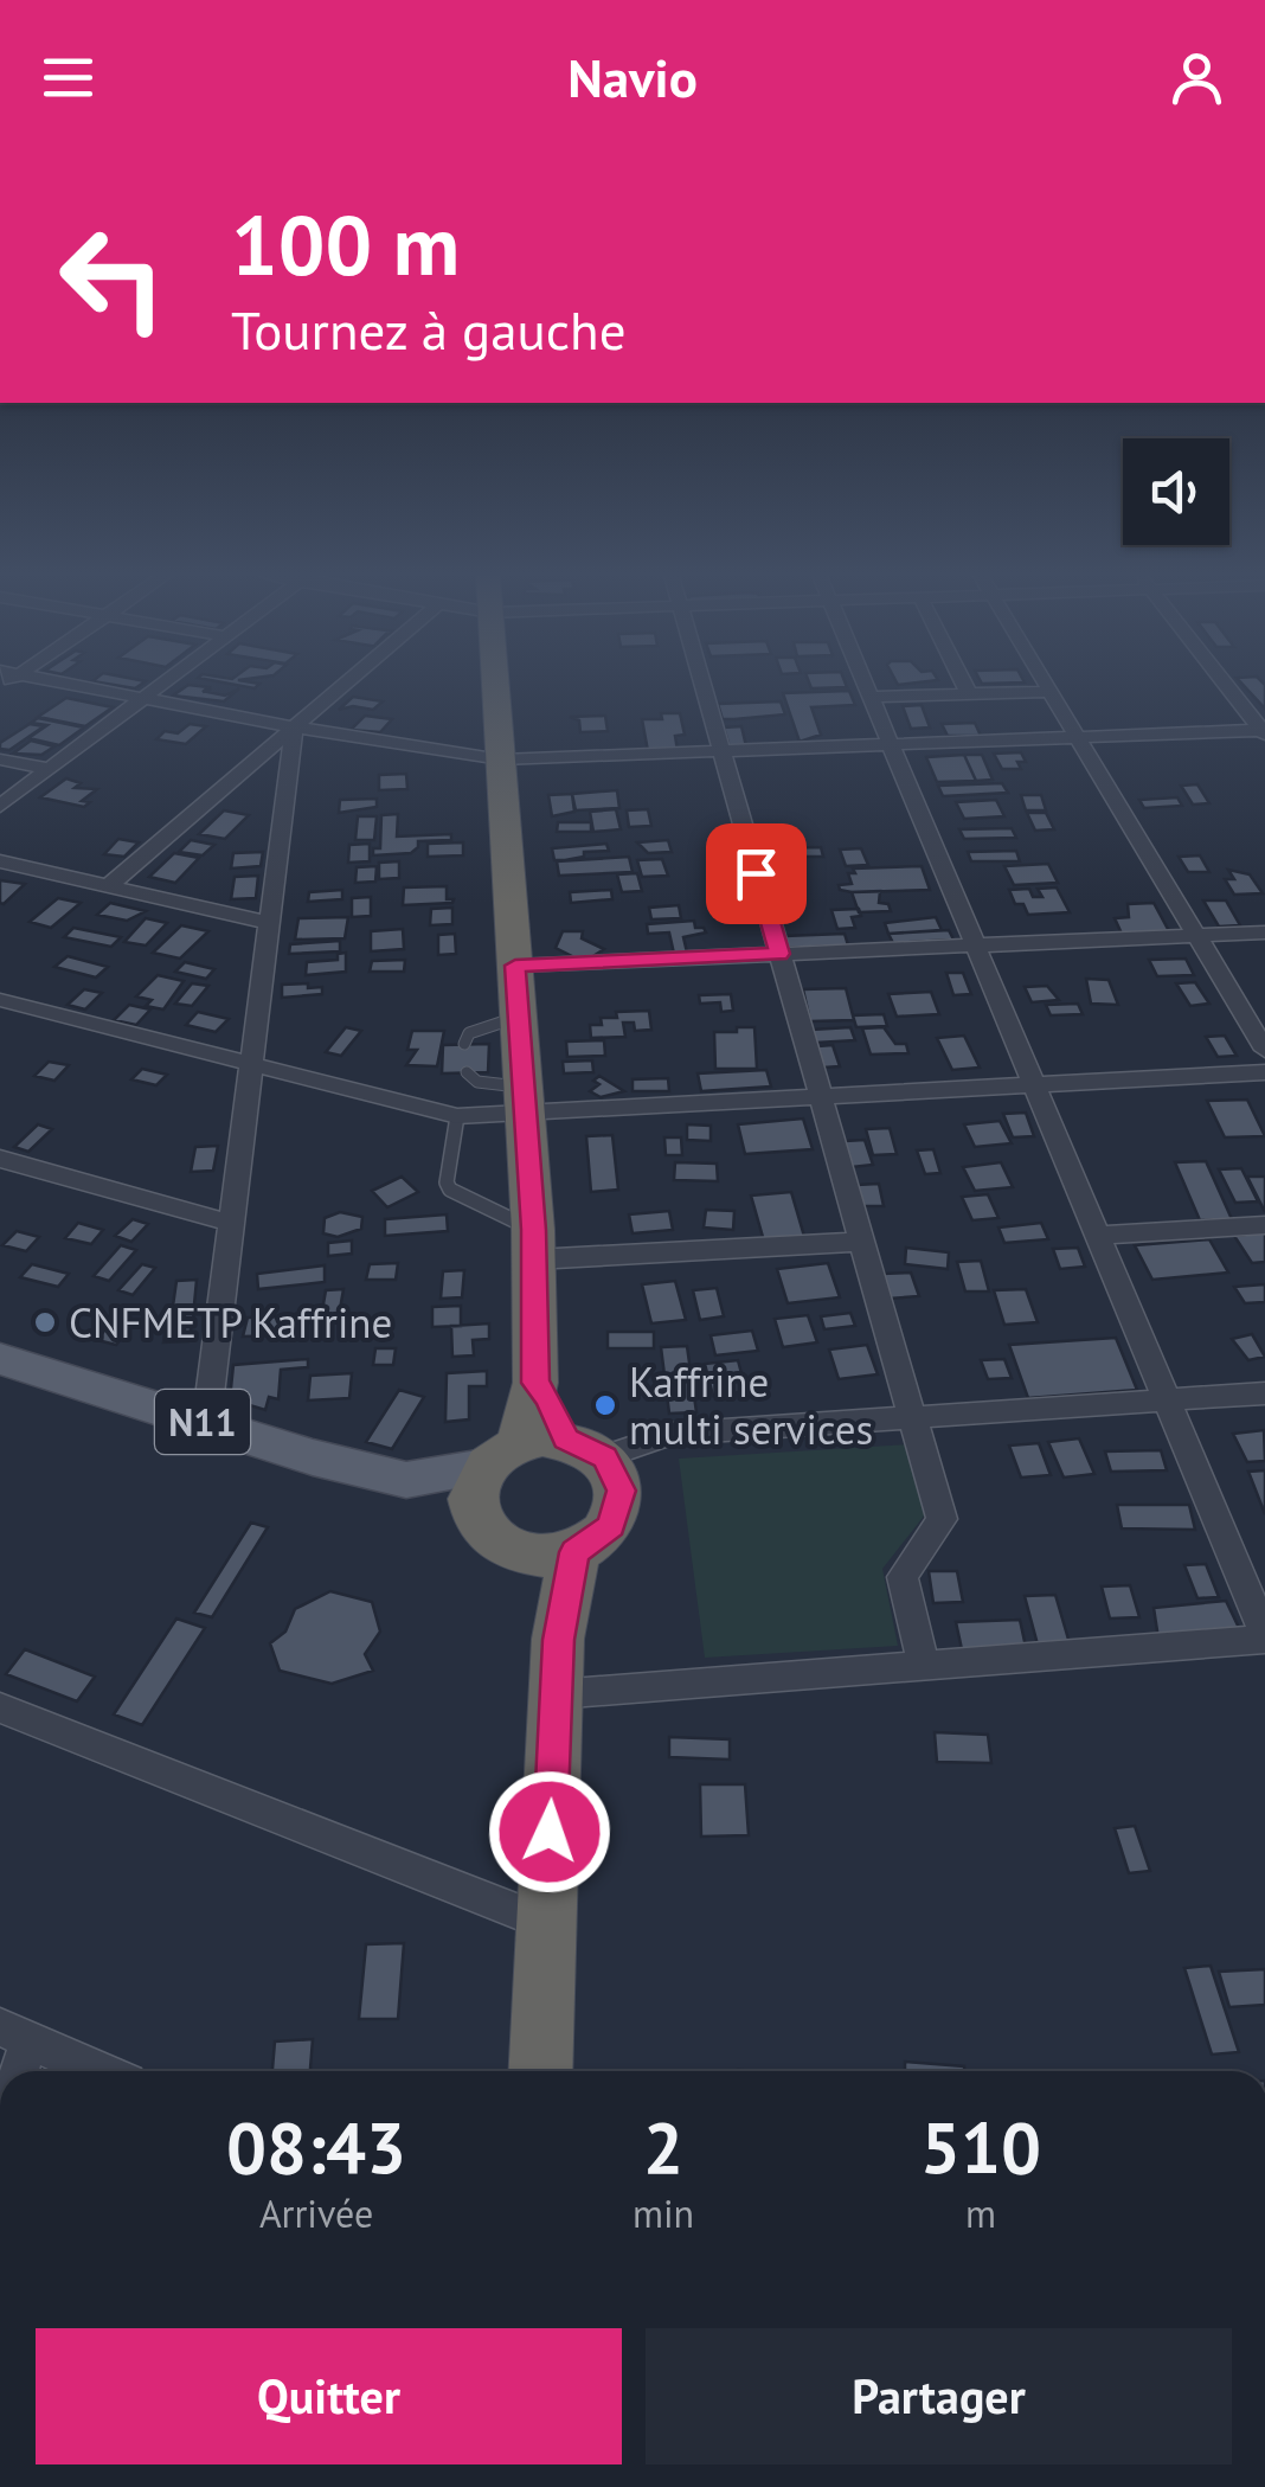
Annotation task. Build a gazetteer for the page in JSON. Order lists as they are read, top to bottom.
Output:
{
  "streets": {
    "main road": ["N11"]
  },
  "places": ["CNFMETP Kaffrine", "Kaffrine multi services"],
  "page": {
    "header": "Navio",
    "turn": ["100 m", "Tournez à gauche"],
    "eta": [
      "08:43",
      "Arrivée",
      "2",
      "min",
      "510",
      "m"
    ],
    "buttons": ["Quitter", "Partager"]
  }
}
